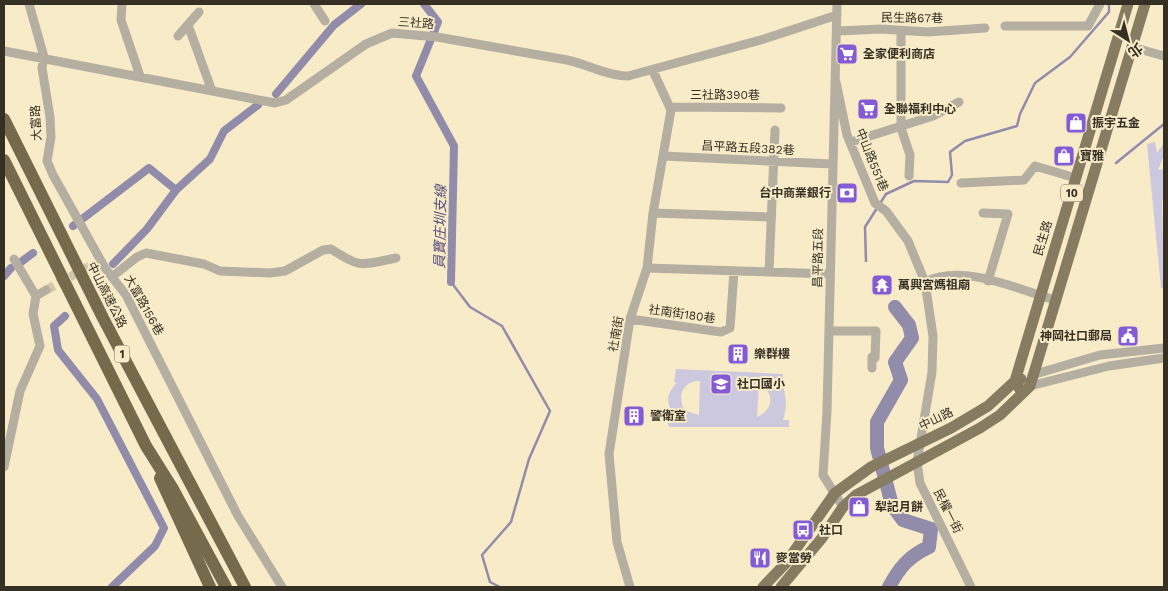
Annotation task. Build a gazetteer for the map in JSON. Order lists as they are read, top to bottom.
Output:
{
  "streets": {
    "highway": ["中山高速公路", "1"],
    "main road": ["10", "民生路", "中山路"],
    "street": [
      "民生路67巷",
      "三社路",
      "三社路390巷",
      "大富路",
      "昌平路五段382巷",
      "中山路551巷",
      "昌平路五段",
      "大富路156巷",
      "社南街180巷",
      "社南街",
      "民權一街"
    ]
  },
  "crossings": [
    ["民生路67巷", "昌平路五段"],
    ["三社路", "大富路"],
    ["三社路", "昌平路五段"],
    ["三社路390巷", "社南街"],
    ["大富路", "大富路156巷"],
    ["昌平路五段382巷", "昌平路五段"],
    ["昌平路五段382巷", "社南街"],
    ["中山路551巷", "昌平路五段"],
    ["中山路551巷", "中山路"],
    ["中山路551巷", "民權一街"],
    ["10", "中山路"],
    ["民生路", "中山路"],
    ["昌平路五段", "中山路"],
    ["社南街180巷", "社南街"],
    ["中山路", "民權一街"]
  ],
  "water": ["員寶庄圳支線"],
  "places": {
    "supermarket": ["全家便利商店", "全聯福利中心"],
    "shop": ["振宇五金", "寶雅", "犁記月餅"],
    "bank": ["台中商業銀行"],
    "temple": ["萬興宮媽祖廟"],
    "public building": ["神岡社口郵局"],
    "building": ["樂群樓", "警衛室"],
    "school or university": ["社口國小"],
    "bus stop": ["社口"],
    "restaurant": ["麥當勞"]
  },
  "north": "bottom right"
}
